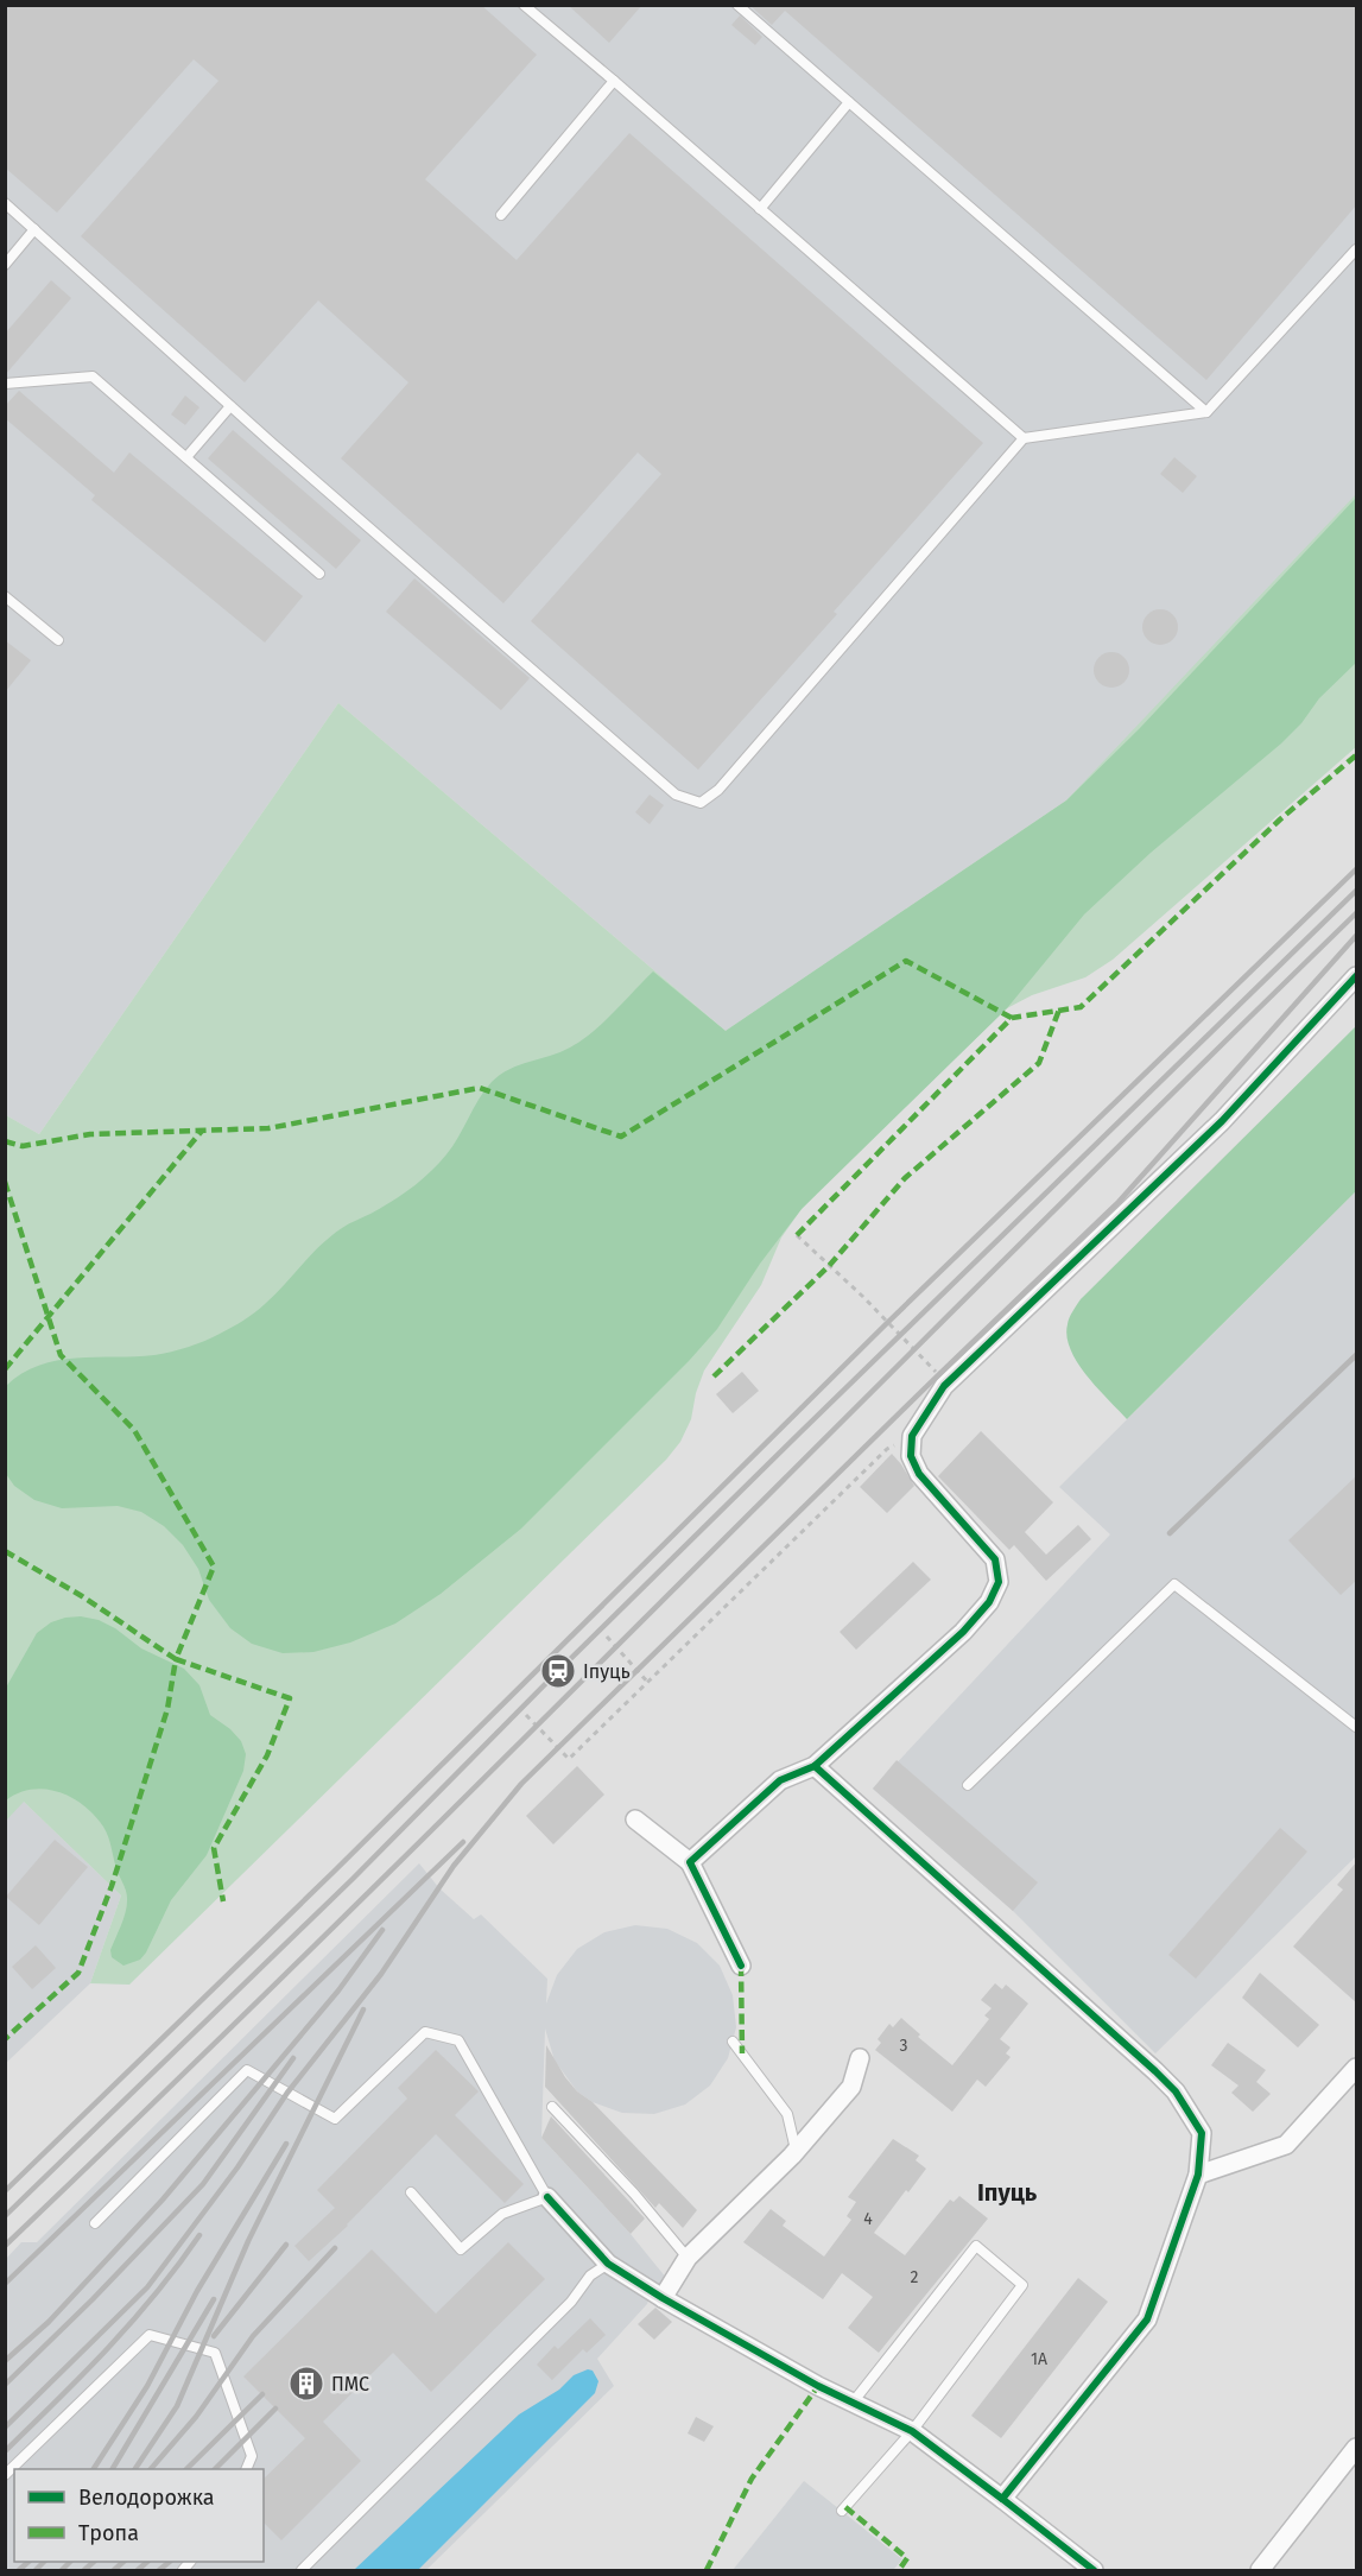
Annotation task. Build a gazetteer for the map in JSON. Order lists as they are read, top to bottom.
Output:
{
  "districts": ["Іпуць"],
  "places": {
    "station": ["Іпуць"],
    "building": ["ПМС"]
  },
  "house_numbers": [
    "3",
    "4",
    "2",
    "1А"
  ],
  "legend": ["Велодорожка", "Тропа"]
}
